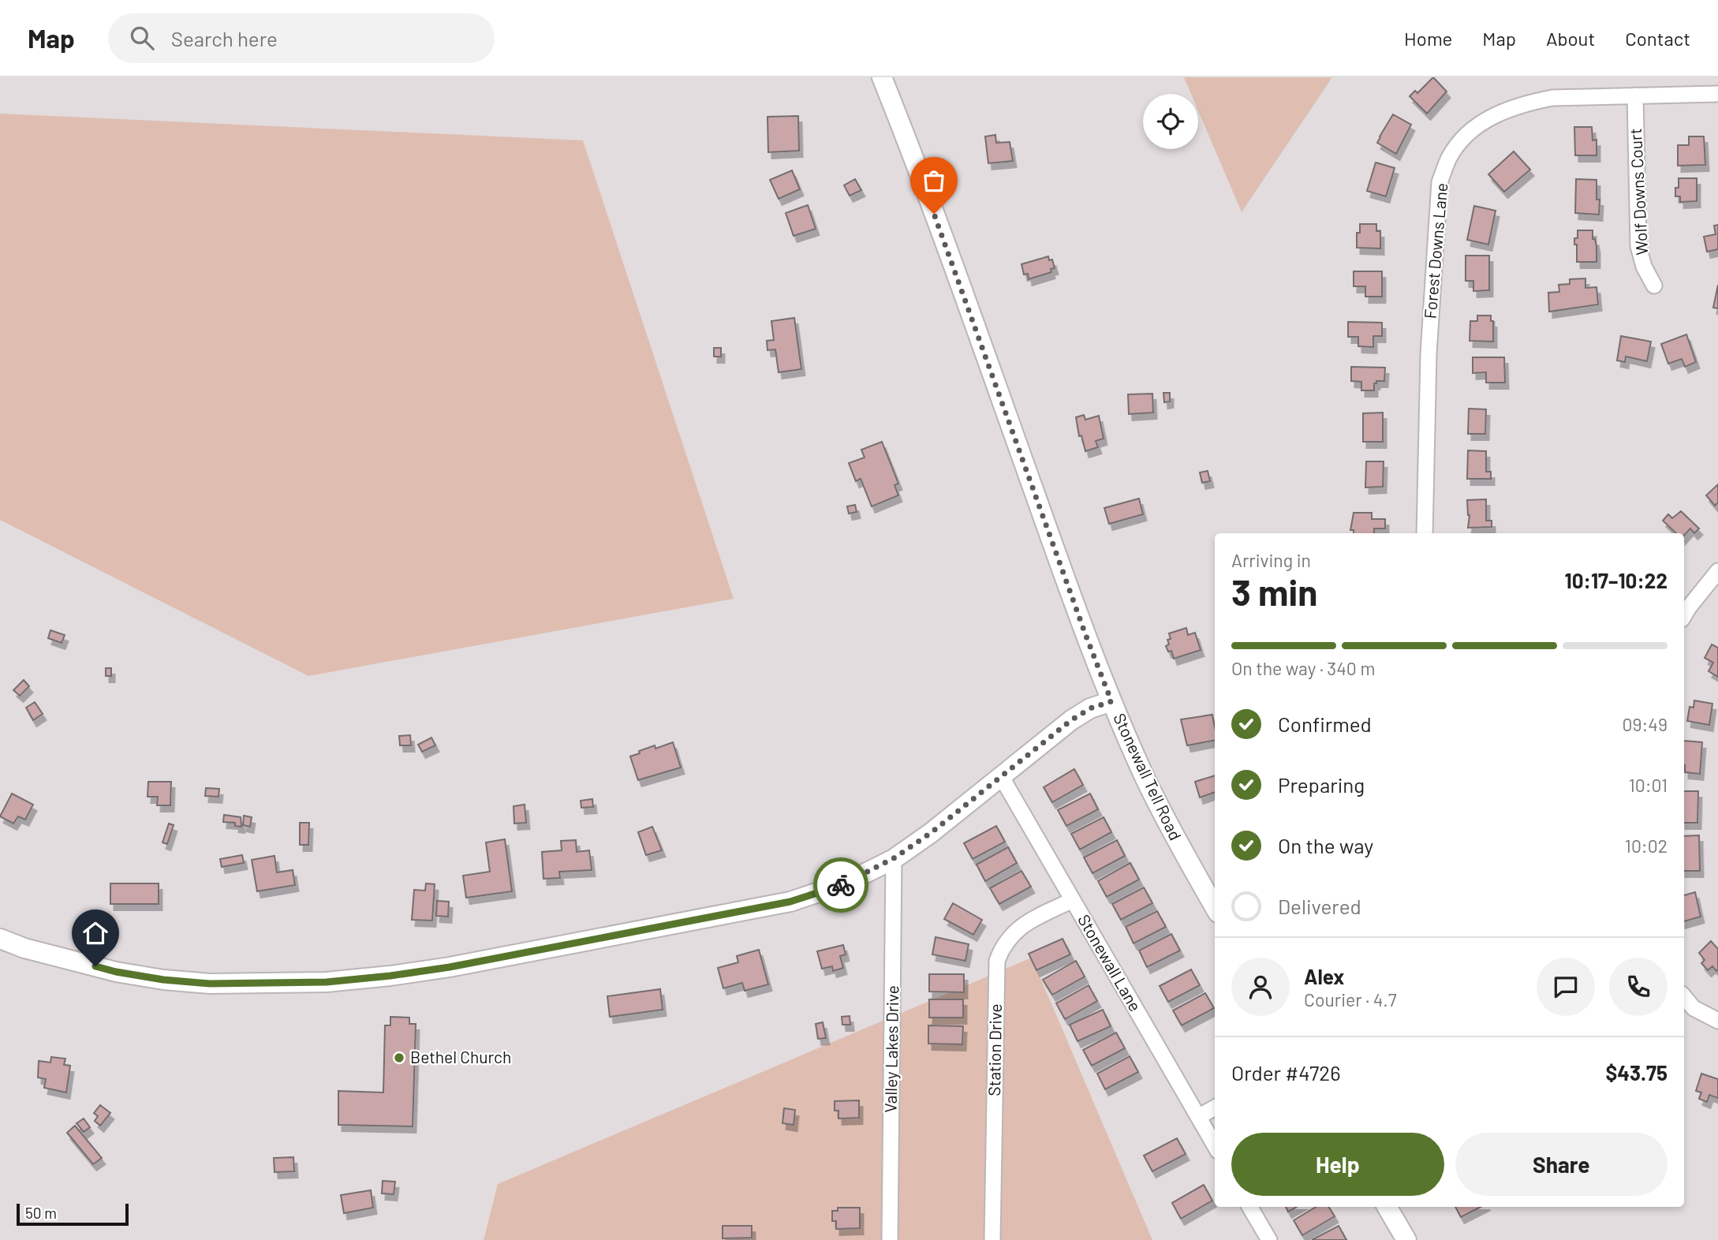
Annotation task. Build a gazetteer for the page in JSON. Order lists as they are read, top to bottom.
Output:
{
  "streets": {
    "street": [
      "Wolf Downs Court",
      "Forest Downs Lane",
      "Stonewall Tell Road",
      "Stonewall Lane",
      "Valley Lakes Drive",
      "Station Drive"
    ]
  },
  "crossings": [
    ["Wolf Downs Court", "Forest Downs Lane"],
    ["Stonewall Lane", "Station Drive"]
  ],
  "places": ["Bethel Church"],
  "scale_bar": "50 m",
  "page": {
    "header": "Map",
    "search": "Search here",
    "nav": [
      "Home",
      "Map",
      "About",
      "Contact"
    ],
    "heading": ["3 min", "Arriving in", "10:17–10:22"],
    "panel": [
      "Alex",
      "Courier · 4.7",
      "Order #4726",
      "$43.75"
    ],
    "bar": "On the way · 340 m",
    "list": [
      ["Confirmed", "09:49"],
      ["Preparing", "10:01"],
      ["On the way", "10:02"],
      "Delivered"
    ],
    "buttons": ["Help", "Share"],
    "scale": "50 m"
  }
}
